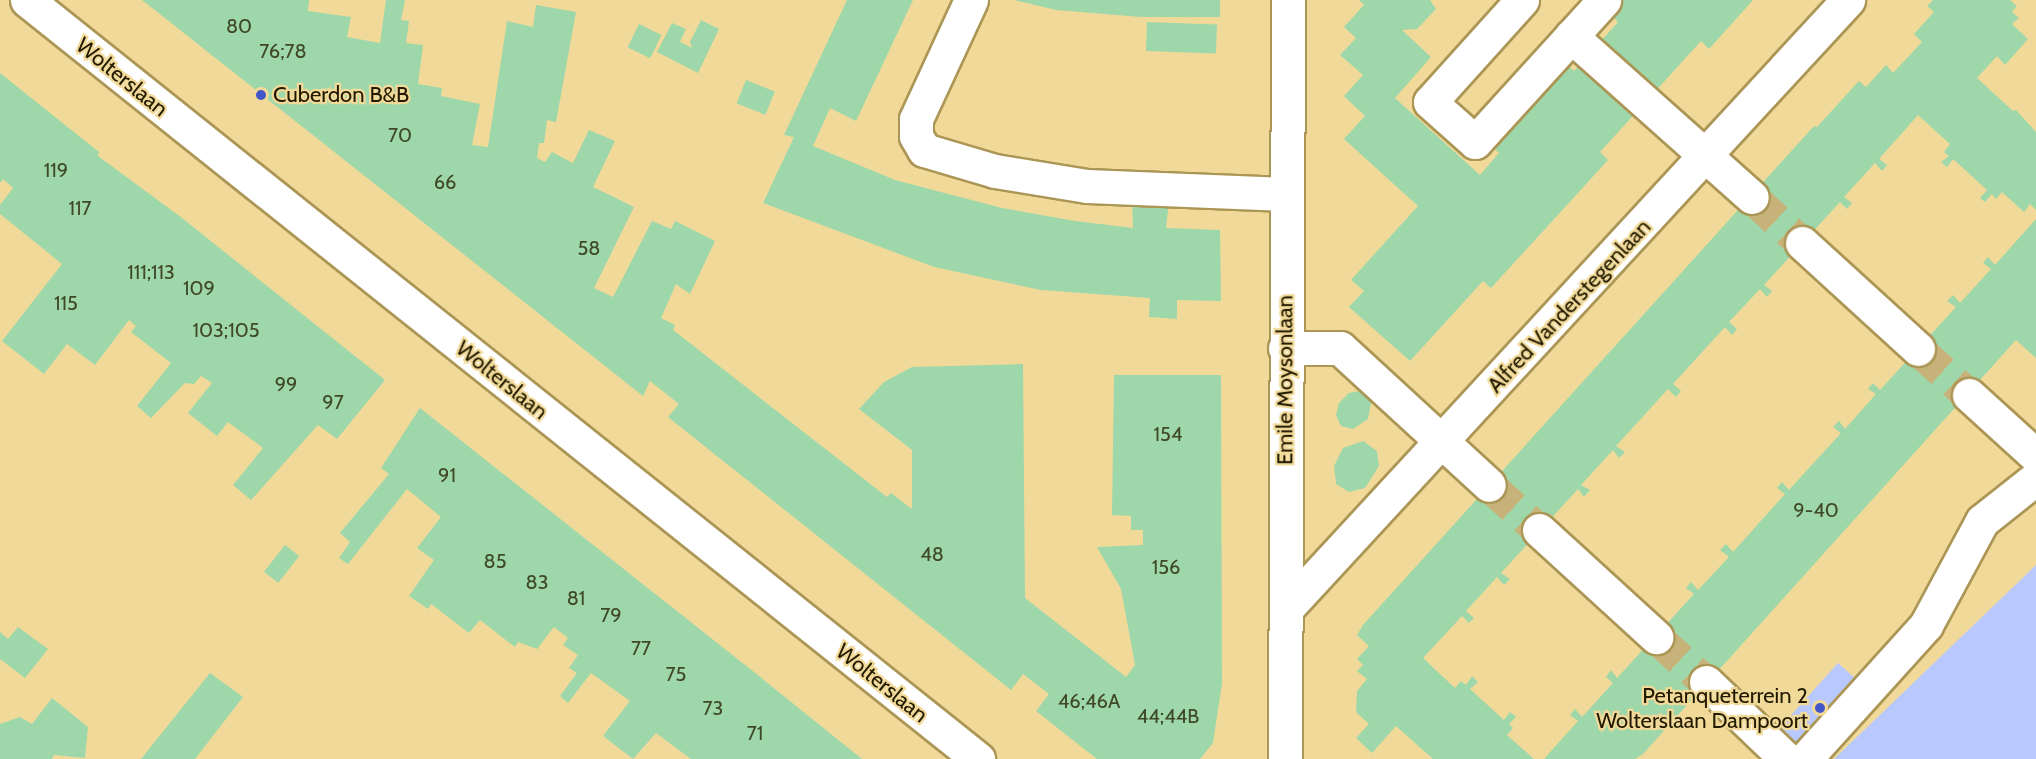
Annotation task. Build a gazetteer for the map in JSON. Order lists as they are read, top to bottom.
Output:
{
  "streets": {
    "street": ["Wolterslaan", "Alfred Vanderstegenlaan", "Emile Moysonlaan"]
  },
  "crossings": [
    ["Alfred Vanderstegenlaan", "Emile Moysonlaan"]
  ],
  "places": ["Cuberdon B&B", "Petanqueterrein 2 Wolterslaan Dampoort"],
  "house_numbers": [
    "80",
    "76;78",
    "70",
    "119",
    "66",
    "117",
    "58",
    "111;113",
    "109",
    "115",
    "103;105",
    "99",
    "97",
    "154",
    "91",
    "9-40",
    "48",
    "85",
    "156",
    "83",
    "81",
    "79",
    "77",
    "75",
    "46;46A",
    "73",
    "44;44B",
    "71"
  ]
}
